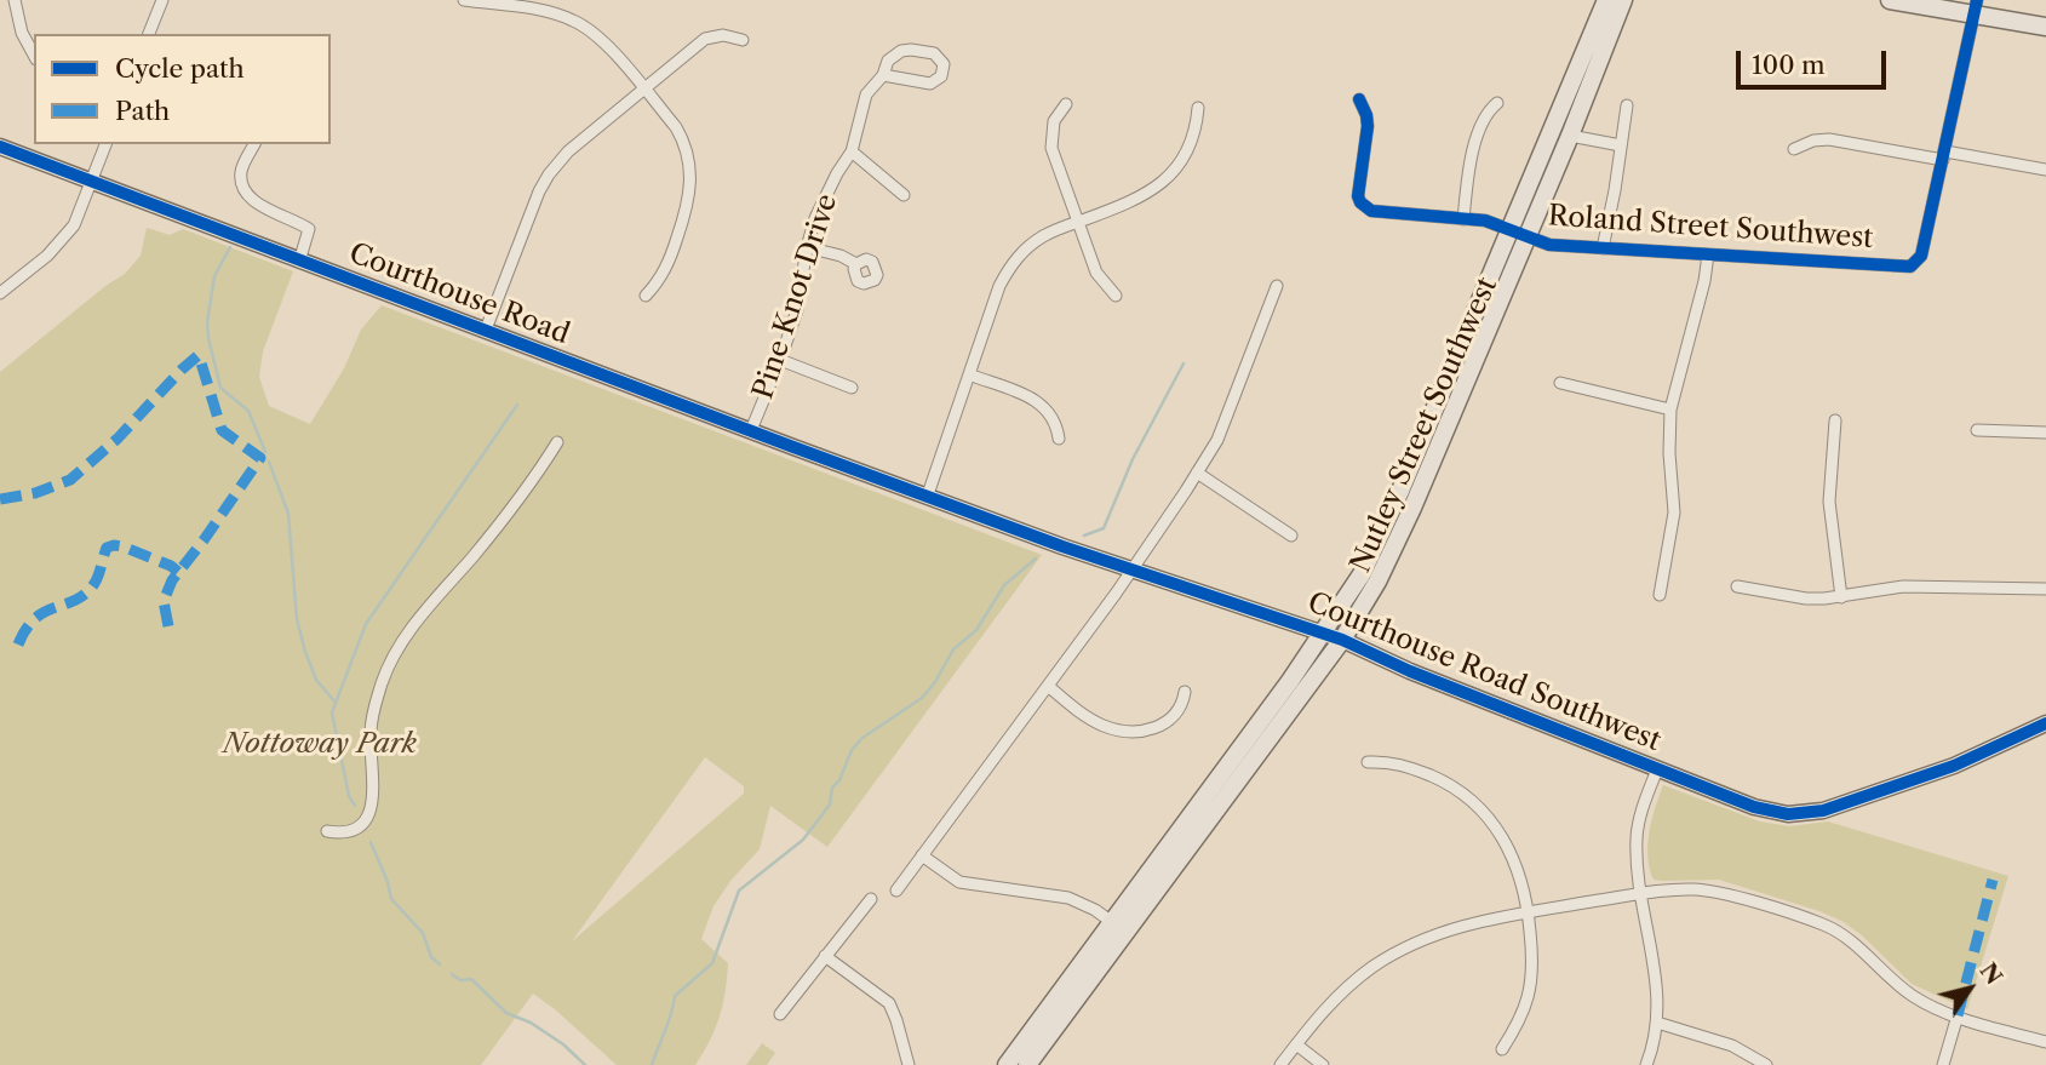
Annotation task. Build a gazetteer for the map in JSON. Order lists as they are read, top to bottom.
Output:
{
  "streets": {
    "main road": ["Nutley Street Southwest"],
    "street": [
      "Roland Street Southwest",
      "Courthouse Road",
      "Pine Knot Drive",
      "Courthouse Road Southwest"
    ]
  },
  "crossings": [
    ["Roland Street Southwest", "Nutley Street Southwest"],
    ["Courthouse Road", "Pine Knot Drive"],
    ["Courthouse Road", "Courthouse Road Southwest"],
    ["Nutley Street Southwest", "Courthouse Road Southwest"]
  ],
  "parks": ["Nottoway Park"],
  "legend": ["Cycle path", "Path"],
  "scale_bar": "100 m",
  "north": "top right"
}
